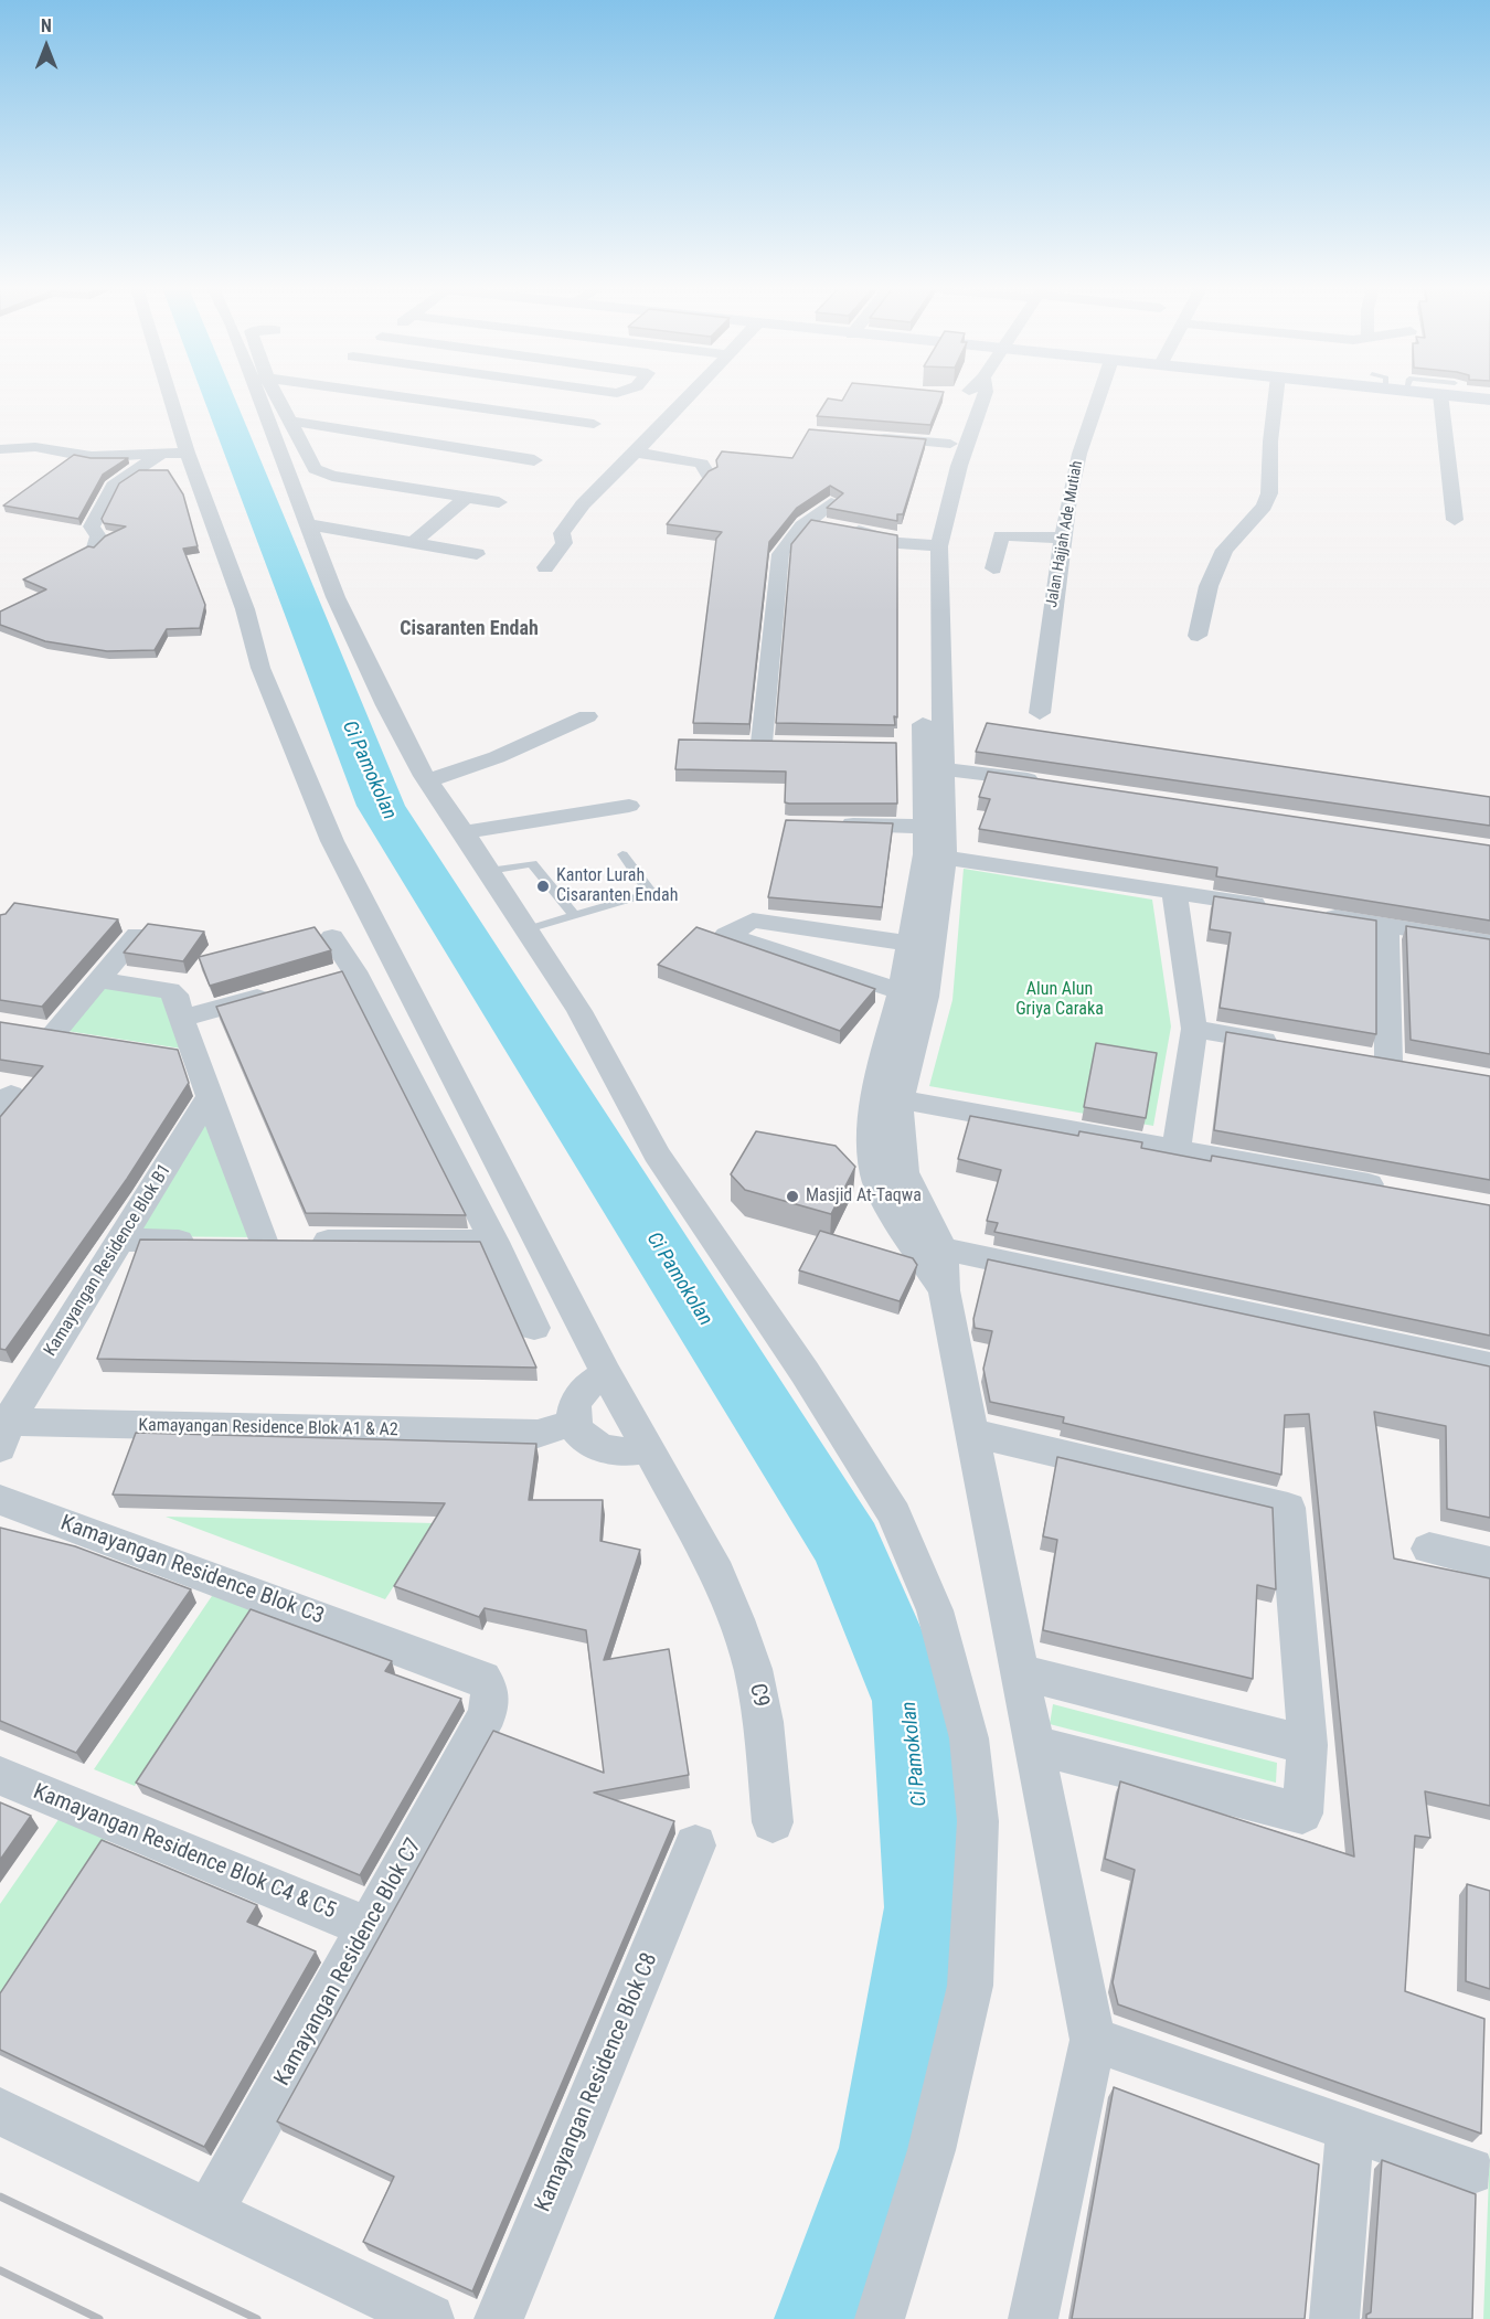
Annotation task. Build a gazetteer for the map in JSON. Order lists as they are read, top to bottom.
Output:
{
  "streets": {
    "street": [
      "Jalan Hajjah Ade Mutiah",
      "Kamayangan Residence Blok B1",
      "Kamayangan Residence Blok A1 & A2",
      "Kamayangan Residence Blok C3",
      "C9",
      "Kamayangan Residence Blok C4 & C5",
      "Kamayangan Residence Blok C7",
      "Kamayangan Residence Blok C8"
    ]
  },
  "crossings": [
    ["Kamayangan Residence Blok B1", "Kamayangan Residence Blok A1 & A2"],
    ["Kamayangan Residence Blok C3", "Kamayangan Residence Blok C7"],
    ["Kamayangan Residence Blok C4 & C5", "Kamayangan Residence Blok C7"]
  ],
  "districts": ["Cisaranten Endah"],
  "water": ["Ci Pamokolan"],
  "parks": ["Alun Alun Griya Caraka"],
  "places": ["Kantor Lurah Cisaranten Endah", "Masjid At-Taqwa"],
  "north": "top"
}
